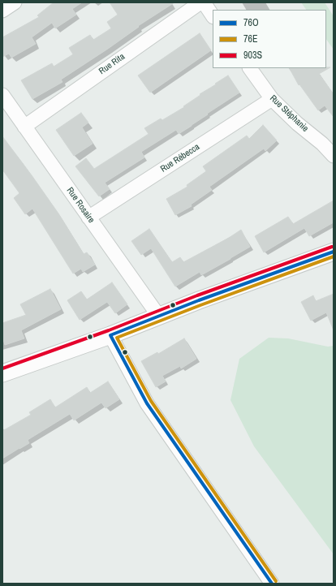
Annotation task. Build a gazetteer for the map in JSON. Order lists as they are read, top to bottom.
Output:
{
  "streets": {
    "street": [
      "Rue Rita",
      "Rue Stéphanie",
      "Rue Rébecca",
      "Rue Rosaire"
    ]
  },
  "crossings": [
    ["Rue Rita", "Rue Rosaire"],
    ["Rue Stéphanie", "Rue Rébecca"],
    ["Rue Rébecca", "Rue Rosaire"]
  ],
  "lines": ["transit line 903S", "transit line 76O", "transit line 76E"],
  "legend": ["76O", "76E", "903S"]
}
